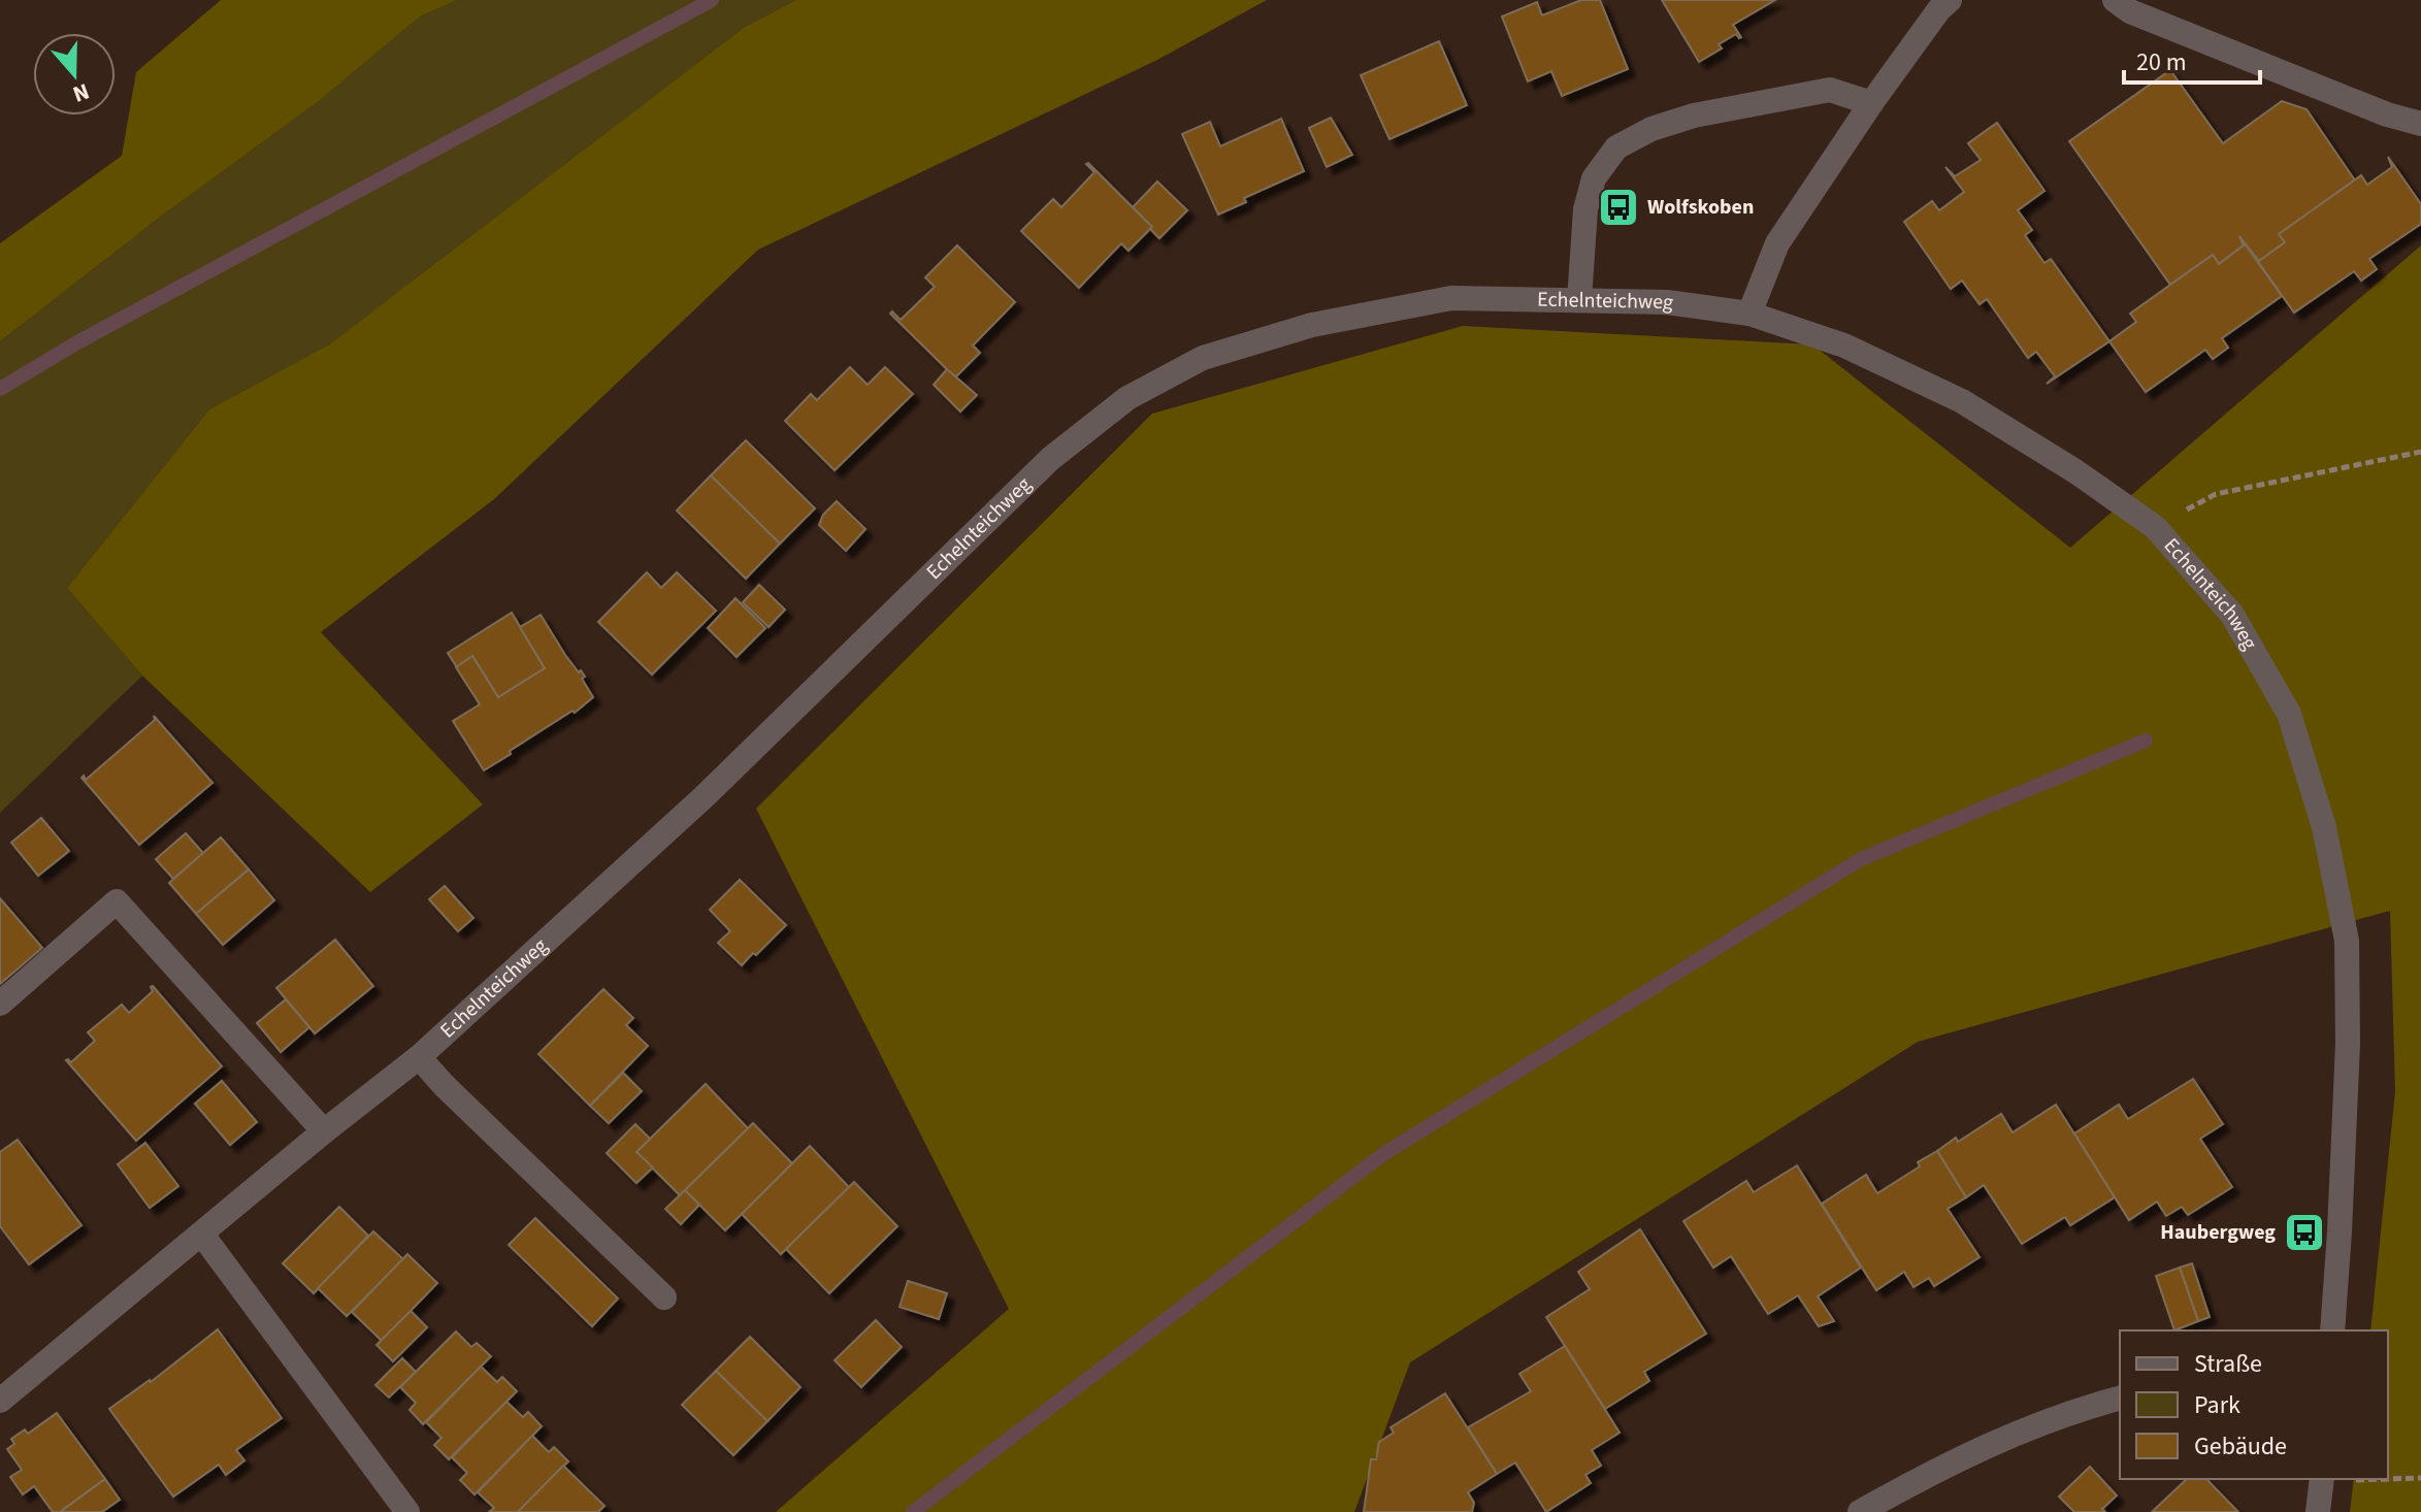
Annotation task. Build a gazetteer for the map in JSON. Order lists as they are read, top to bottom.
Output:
{
  "streets": {
    "street": ["Echelnteichweg"]
  },
  "places": {
    "bus stop": ["Wolfskoben", "Haubergweg"]
  },
  "legend": ["Straße", "Park", "Gebäude"],
  "scale_bar": "20 m",
  "north": "bottom"
}
